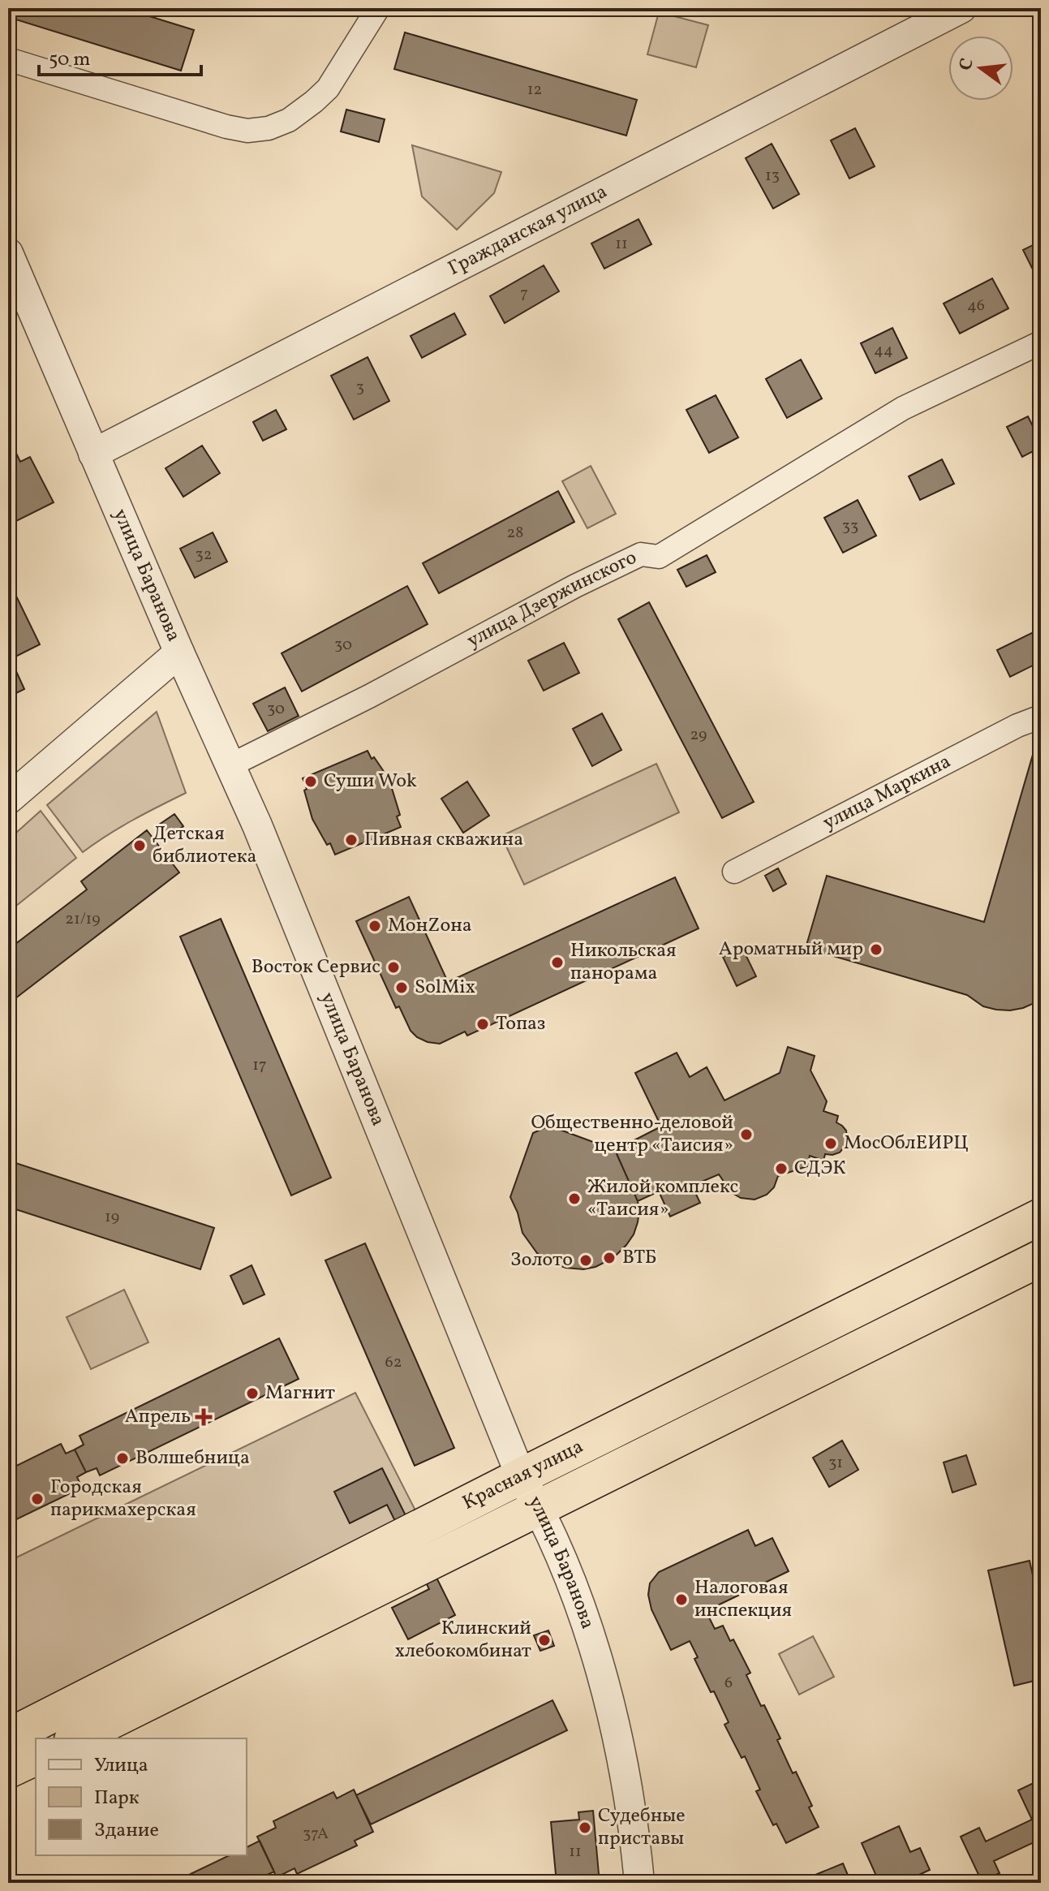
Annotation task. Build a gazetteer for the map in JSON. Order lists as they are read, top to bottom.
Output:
{
  "streets": {
    "highway": ["Красная улица"],
    "street": [
      "Гражданская улица",
      "улица Баранова",
      "улица Дзержинского",
      "улица Маркина"
    ]
  },
  "crossings": [
    ["Гражданская улица", "улица Баранова"],
    ["улица Баранова", "улица Дзержинского"],
    ["улица Баранова", "Красная улица"]
  ],
  "places": {
    "other": [
      "Суши Wok",
      "Пивная скважина",
      "Детская библиотека",
      "МонZона",
      "Ароматный мир",
      "Никольская панорама",
      "Восток Сервис",
      "SolMix",
      "Топаз",
      "Общественно-деловой центр «Таисия»",
      "МосОблЕИРЦ",
      "СДЭК",
      "Жилой комплекс «Таисия»",
      "ВТБ",
      "Золото",
      "Магнит",
      "Волшебница",
      "Городская парикмахерская",
      "Налоговая инспекция",
      "Клинский хлебокомбинат",
      "Судебные приставы"
    ],
    "health": ["Апрель"]
  },
  "house_numbers": [
    "12",
    "13",
    "11",
    "7",
    "46",
    "44",
    "3",
    "33",
    "28",
    "32",
    "30",
    "30",
    "29",
    "21/19",
    "17",
    "19",
    "62",
    "31",
    "6",
    "37А",
    "11"
  ],
  "legend": ["Улица", "Парк", "Здание"],
  "scale_bar": "50 m",
  "north": "left"
}
